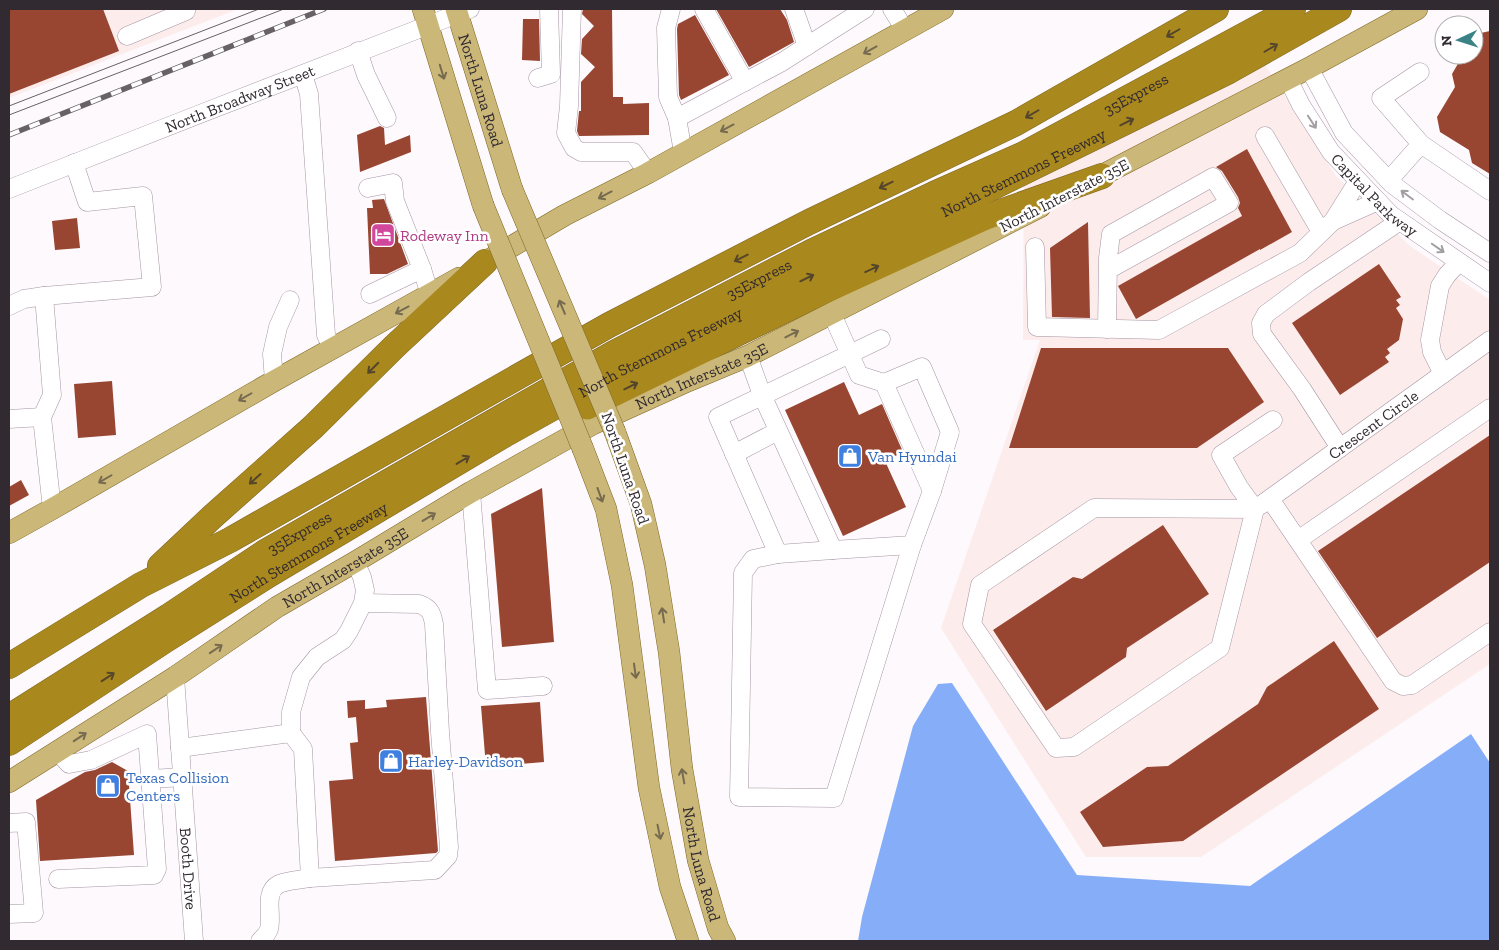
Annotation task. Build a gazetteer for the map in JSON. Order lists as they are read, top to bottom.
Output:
{
  "streets": {
    "highway": ["35Express", "North Stemmons Freeway"],
    "main road": ["North Luna Road", "North Interstate 35E"],
    "street": [
      "North Broadway Street",
      "Capital Parkway",
      "Crescent Circle",
      "Booth Drive"
    ]
  },
  "crossings": [
    ["North Luna Road", "North Broadway Street"],
    ["Capital Parkway", "North Interstate 35E"],
    ["North Interstate 35E", "Booth Drive"]
  ],
  "one_way": ["North Interstate 35E"],
  "places": {
    "hotel": ["Rodeway Inn"],
    "shop": ["Van Hyundai", "Harley-Davidson", "Texas Collision Centers"]
  },
  "north": "left"
}
